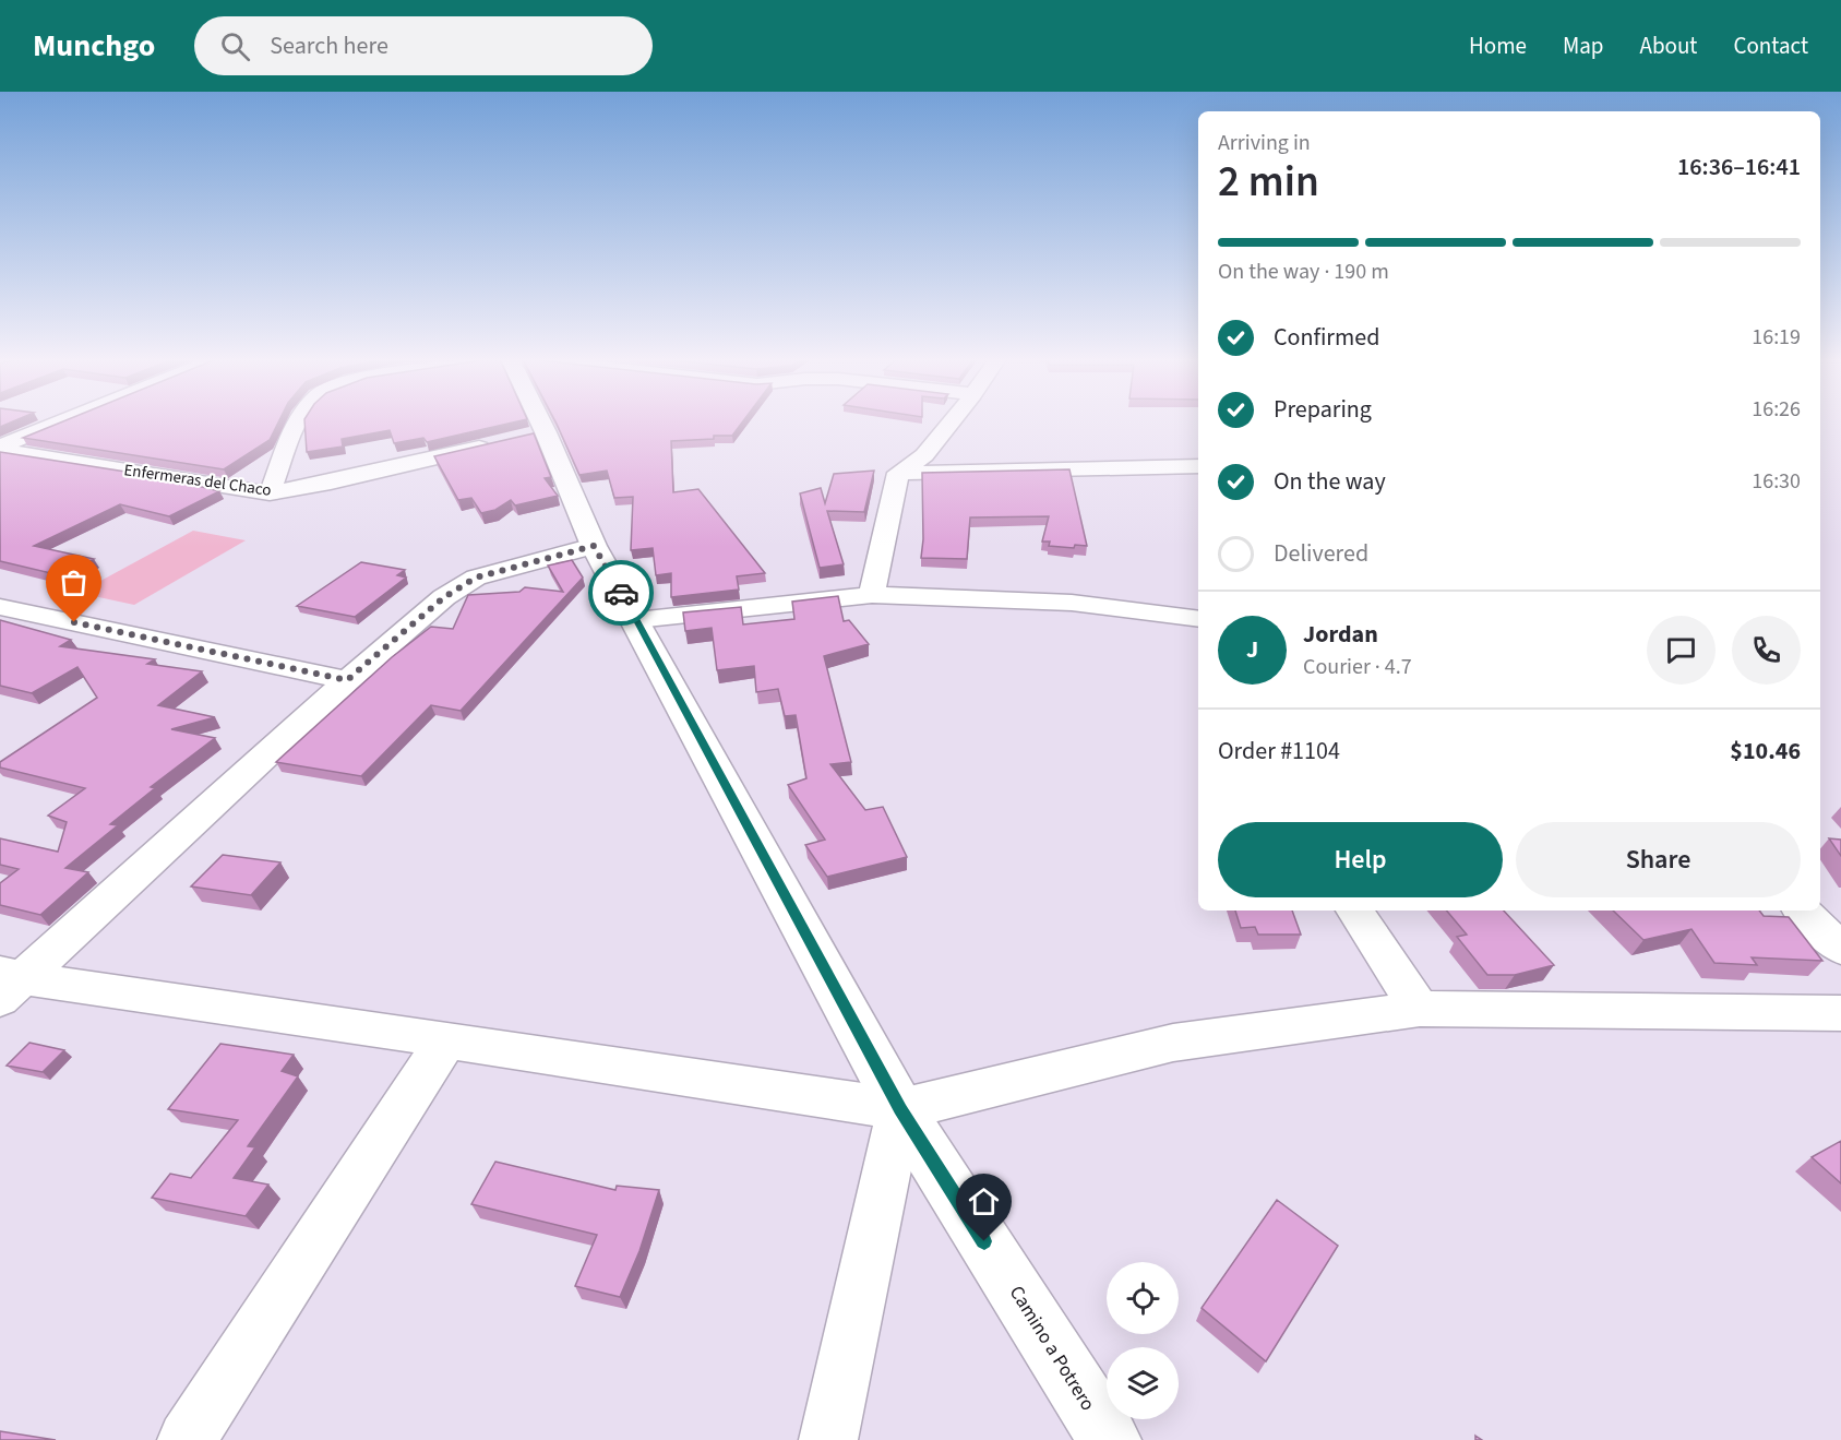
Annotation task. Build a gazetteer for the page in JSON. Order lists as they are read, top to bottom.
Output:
{
  "streets": {
    "street": ["Enfermeras del Chaco", "Camino a Potrero"]
  },
  "page": {
    "header": "Munchgo",
    "search": "Search here",
    "nav": [
      "Home",
      "Map",
      "About",
      "Contact"
    ],
    "heading": ["2 min", "Arriving in", "16:36–16:41"],
    "panel": [
      "Jordan",
      "Courier · 4.7",
      "Order #1104",
      "$10.46"
    ],
    "bar": "On the way · 190 m",
    "list": [
      ["Confirmed", "16:19"],
      ["Preparing", "16:26"],
      ["On the way", "16:30"],
      "Delivered"
    ],
    "round": "J",
    "buttons": ["Help", "Share"]
  }
}
